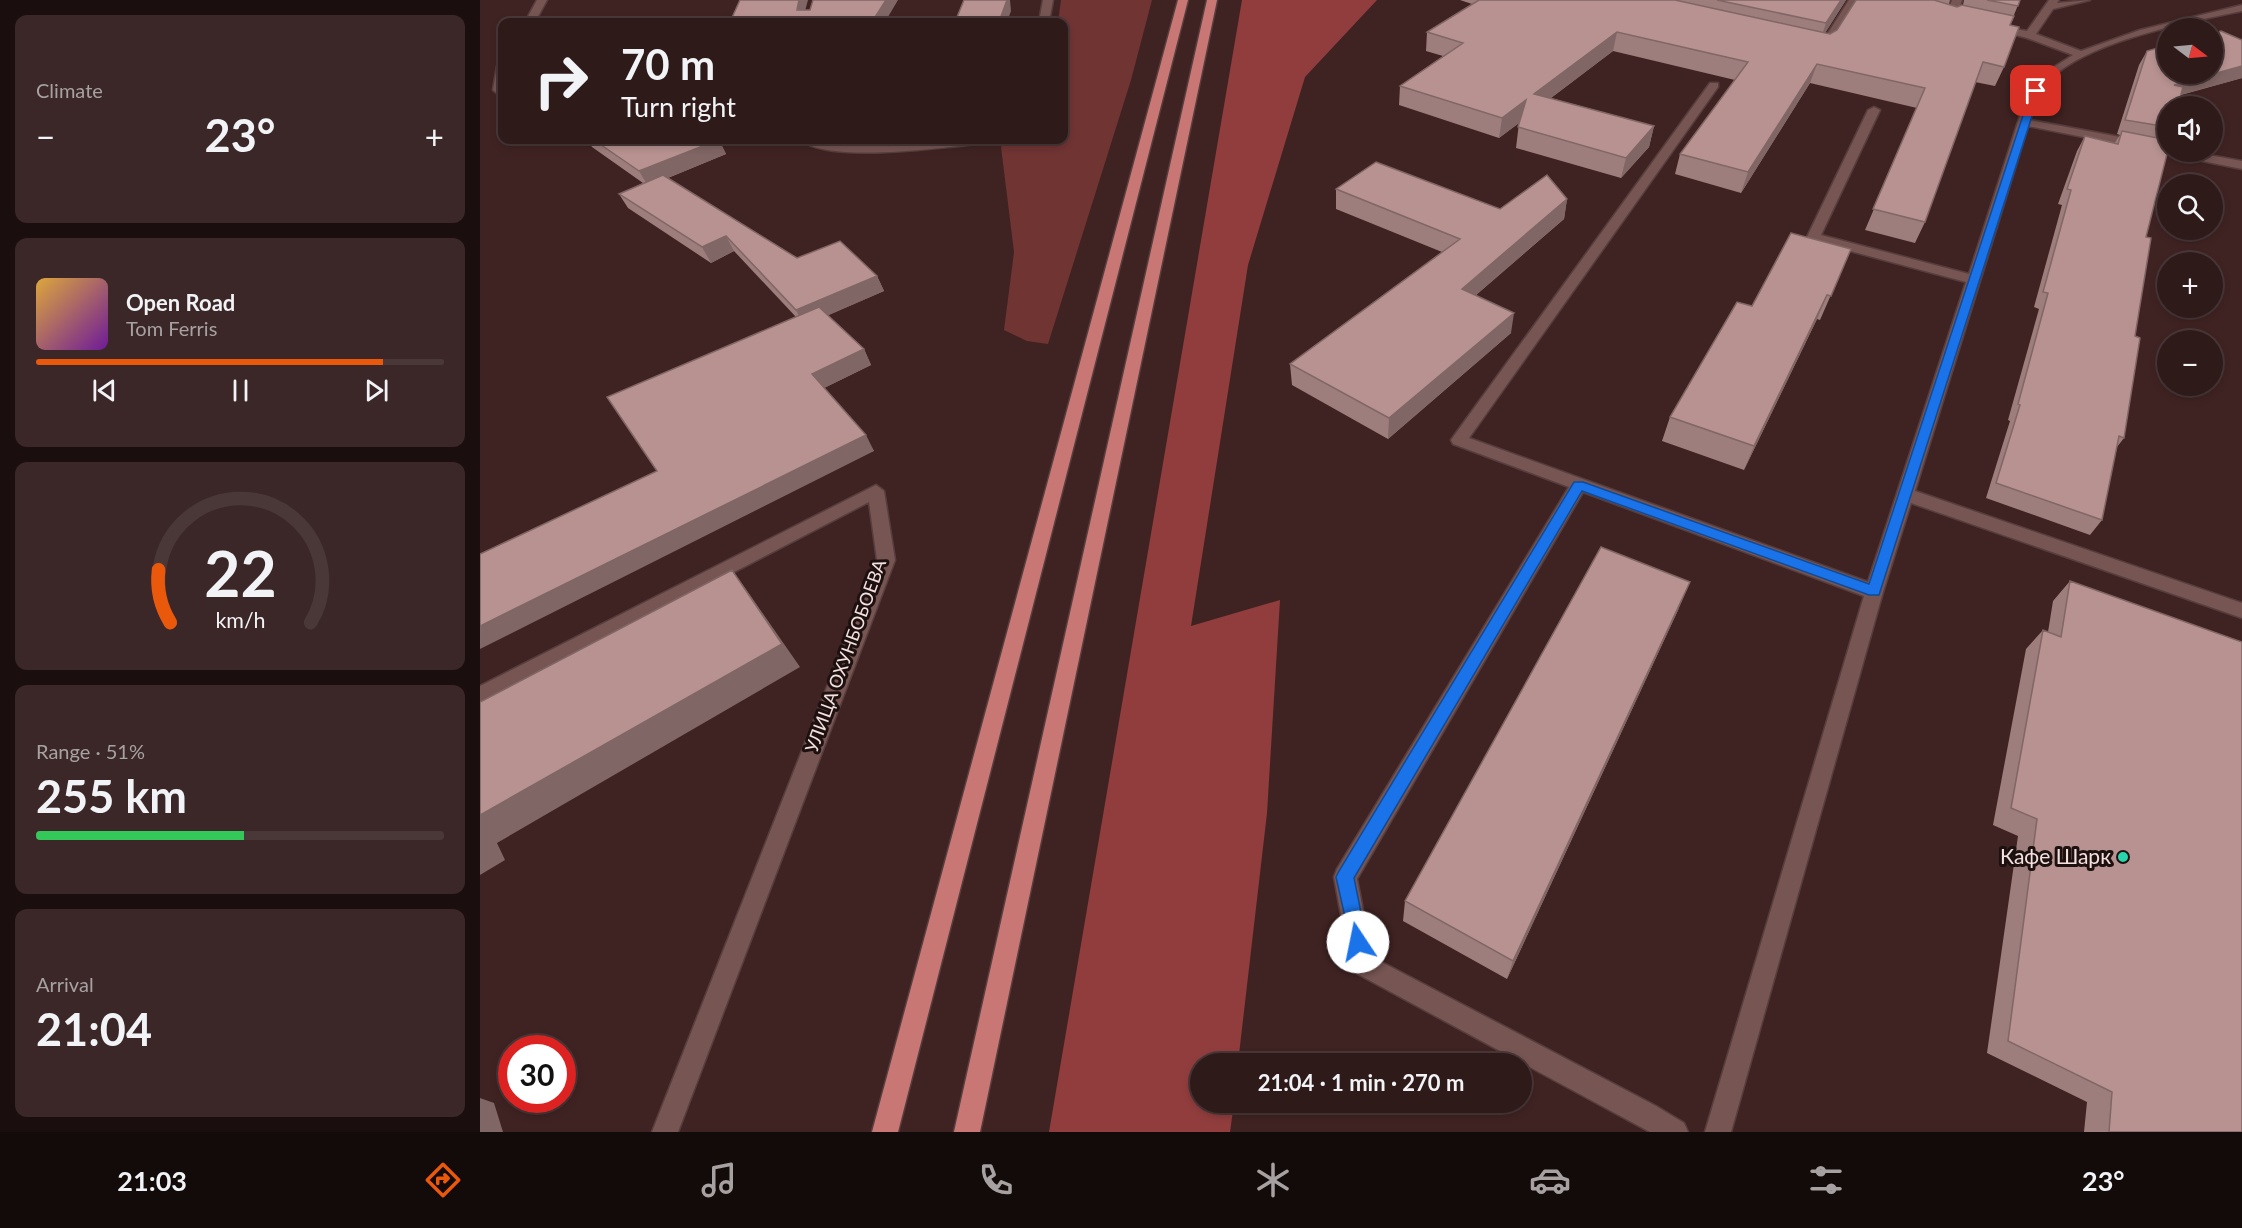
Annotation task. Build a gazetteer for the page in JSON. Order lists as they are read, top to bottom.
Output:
{
  "streets": {
    "street": ["УЛИЦА ОХУНБОБОЕВА"]
  },
  "places": ["Кафе Шарк"],
  "north": "right",
  "page": {
    "tile": [
      "Climate",
      ["Range · 51%", "255 km"],
      ["Arrival", "21:04"]
    ],
    "map_buttons": ["+", "−"],
    "turn": ["70 m", "Turn right"],
    "heat": ["−", "23°", "+"],
    "song": ["Open Road", "Tom Ferris"],
    "limit": "30",
    "trip": "21:04 · 1 min · 270 m",
    "tabs": ["21:03", "23°"],
    "gauge": ["22", "km/h"]
  }
}
